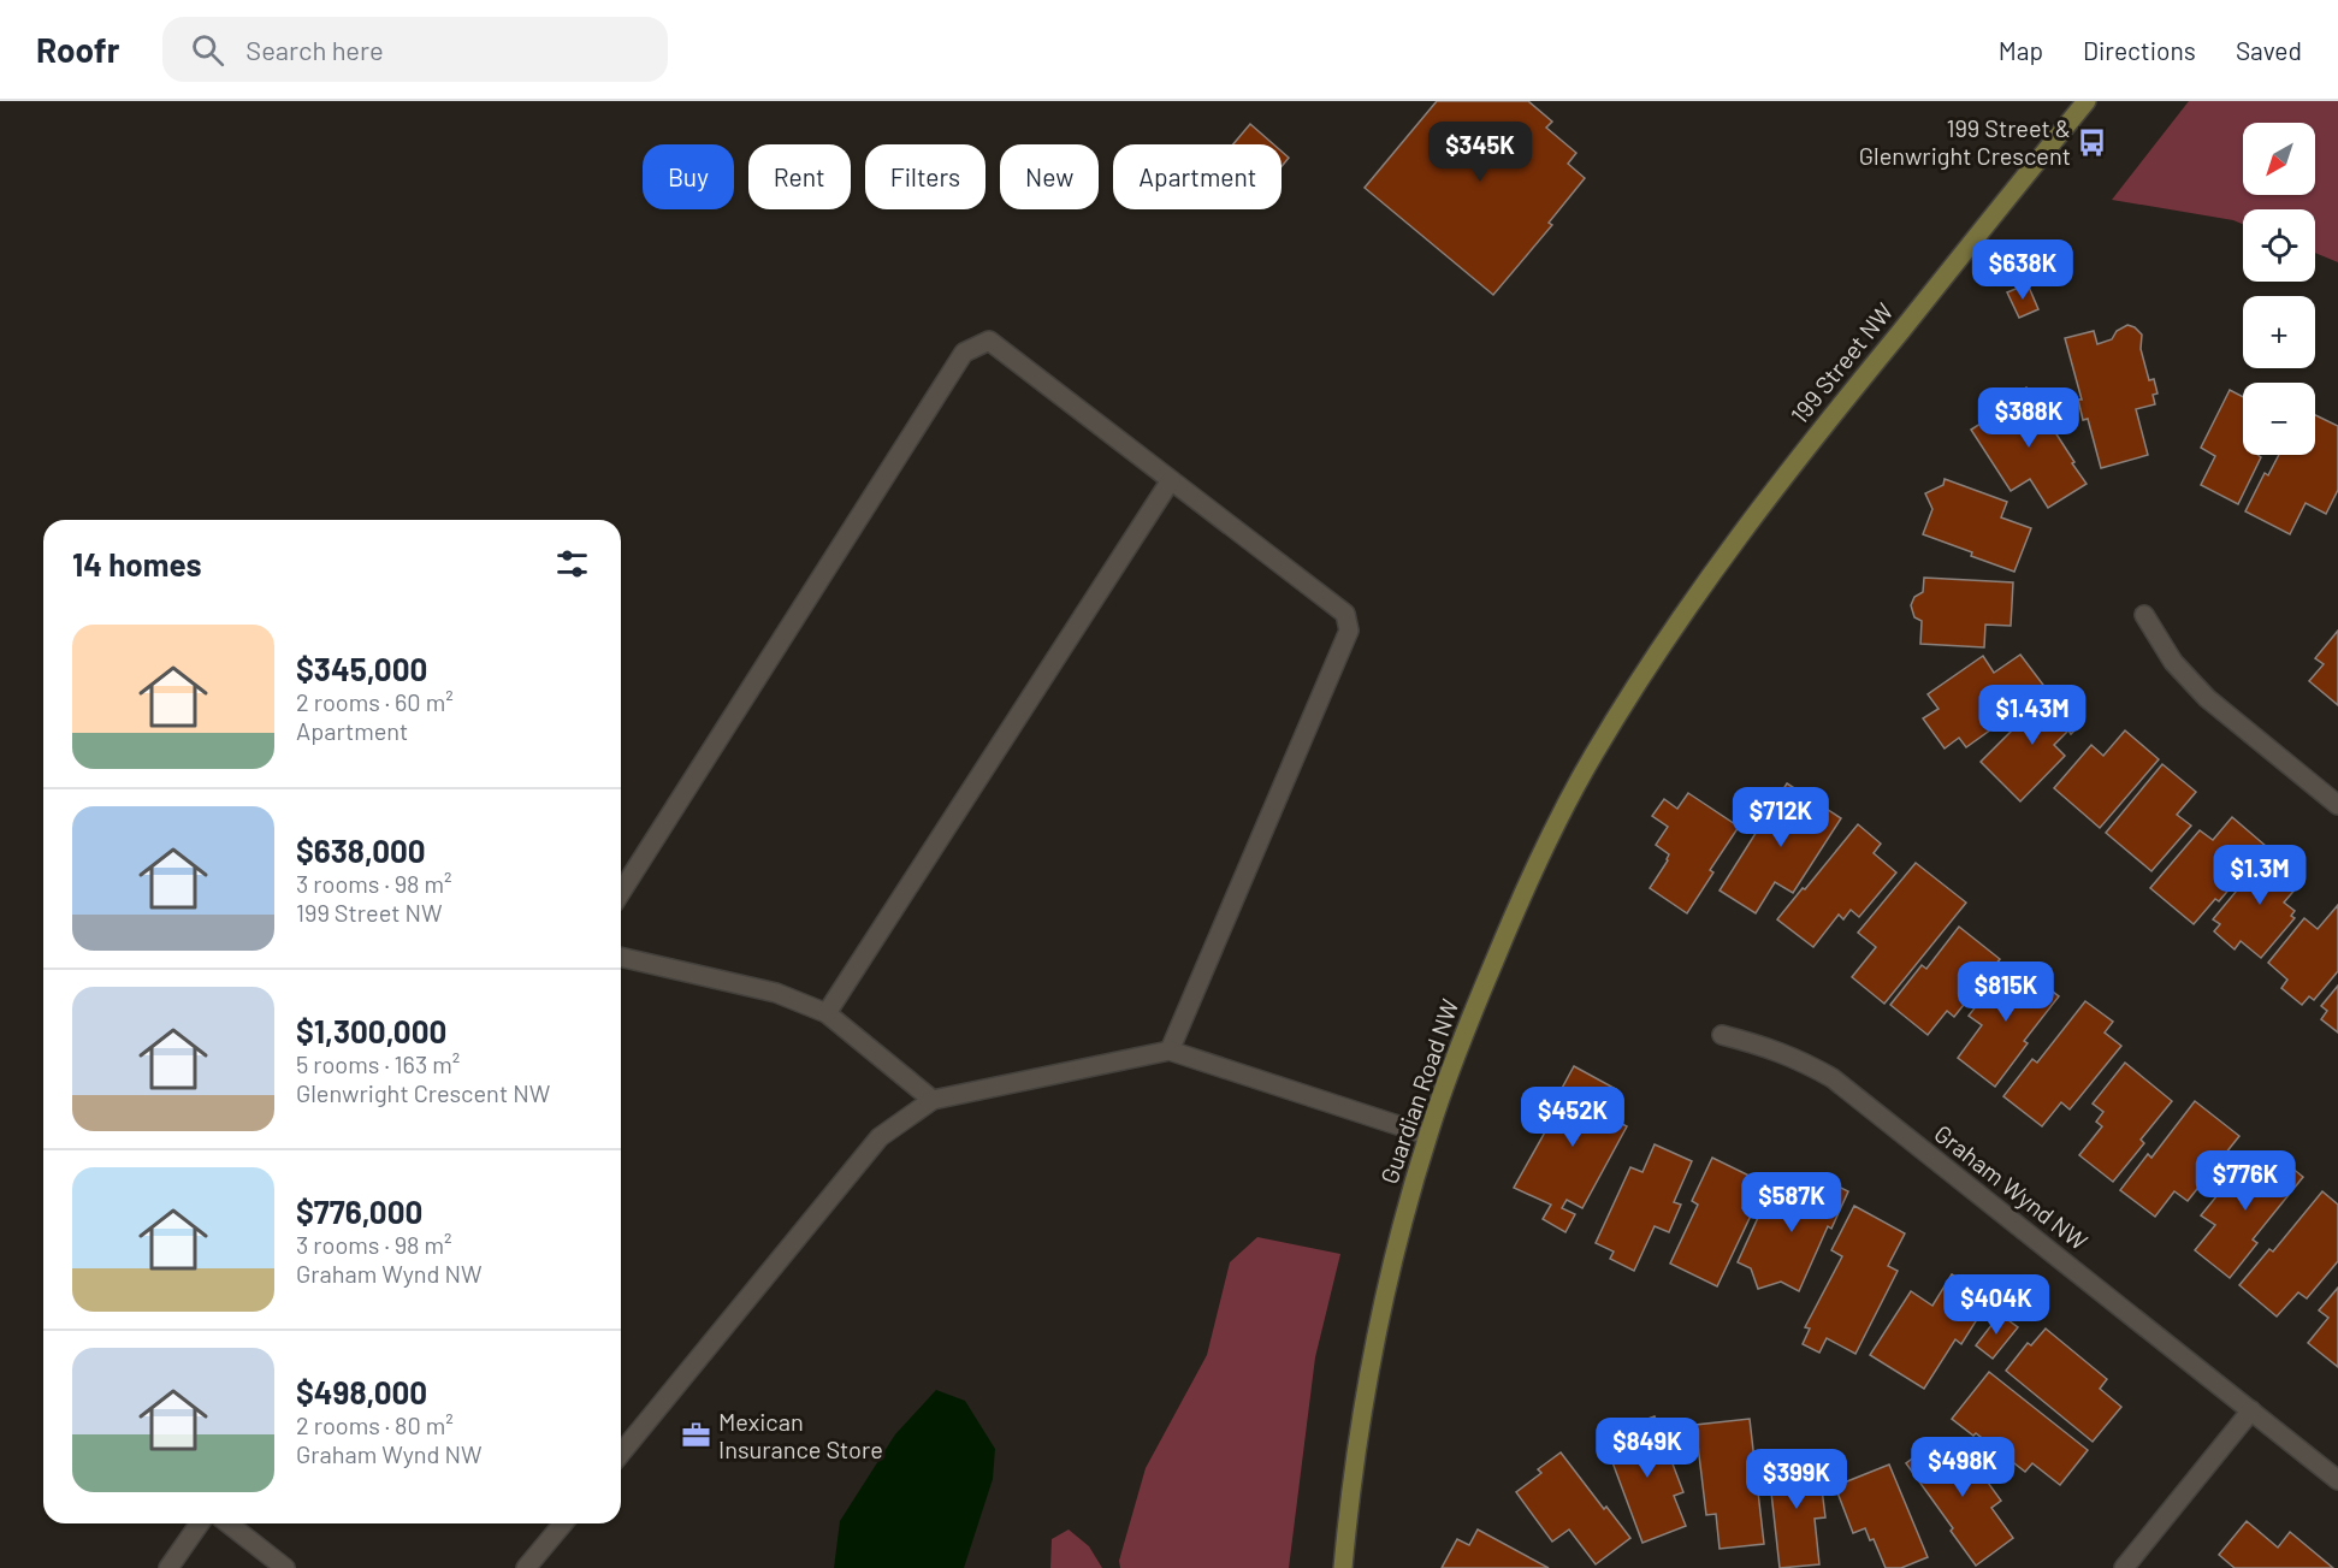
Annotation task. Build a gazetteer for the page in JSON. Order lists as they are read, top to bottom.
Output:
{
  "streets": {
    "main road": ["199 Street NW", "Guardian Road NW"],
    "street": ["Graham Wynd NW"]
  },
  "crossings": [
    ["199 Street NW", "Guardian Road NW"]
  ],
  "places": {
    "bus stop": ["199 Street & Glenwright Crescent"],
    "office": ["Mexican Insurance Store"]
  },
  "north": "bottom left",
  "page": {
    "header": "Roofr",
    "search": "Search here",
    "nav": ["Map", "Directions", "Saved"],
    "price": [
      "$345K",
      "$638K",
      "$388K",
      "$1.43M",
      "$712K",
      "$1.3M",
      "$815K",
      "$452K",
      "$776K",
      "$587K",
      "$404K",
      "$849K",
      "$498K",
      "$399K"
    ],
    "map_buttons": ["+", "−"],
    "chip": [
      "Buy",
      "Rent",
      "Filters",
      "New",
      "Apartment"
    ],
    "heading": "14 homes",
    "list": [
      {
        "name": "$345,000",
        "note": "2 rooms · 60 m² · Apartment"
      },
      {
        "name": "$638,000",
        "note": "3 rooms · 98 m² · 199 Street NW"
      },
      {
        "name": "$1,300,000",
        "note": "5 rooms · 163 m² · Glenwright Crescent NW"
      },
      {
        "name": "$776,000",
        "note": "3 rooms · 98 m² · Graham Wynd NW"
      },
      {
        "name": "$498,000",
        "note": "2 rooms · 80 m² · Graham Wynd NW"
      }
    ]
  }
}
